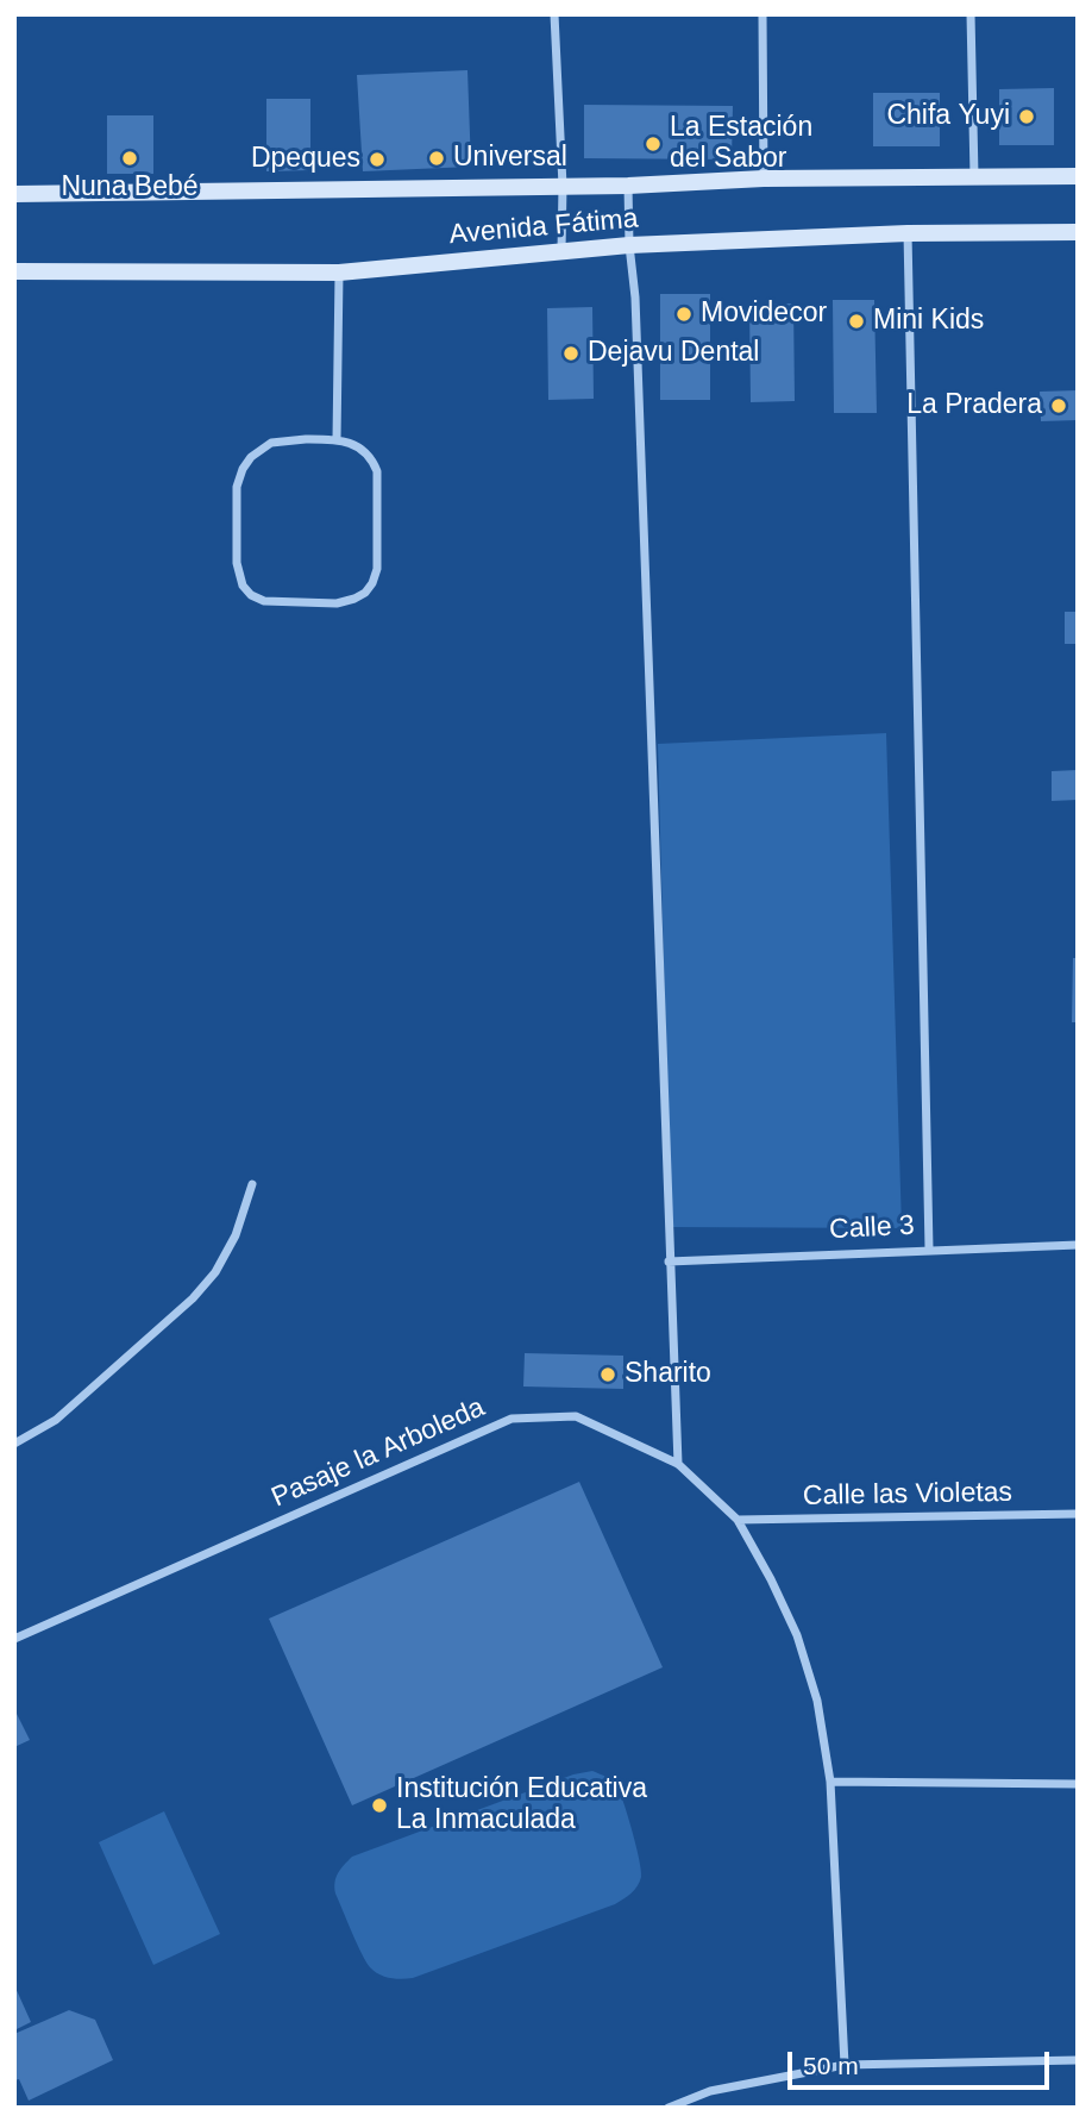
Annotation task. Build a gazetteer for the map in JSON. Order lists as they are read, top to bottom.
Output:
{
  "streets": {
    "main road": ["Avenida Fátima"],
    "street": ["Calle 3", "Pasaje la Arboleda", "Calle las Violetas"]
  },
  "crossings": [
    ["Pasaje la Arboleda", "Calle las Violetas"]
  ],
  "places": [
    "Chifa Yuyi",
    "La Estación del Sabor",
    "Nuna Bebé",
    "Universal",
    "Dpeques",
    "Movidecor",
    "Mini Kids",
    "Dejavu Dental",
    "La Pradera",
    "Sharito",
    "Institución Educativa La Inmaculada"
  ],
  "scale_bar": "50 m"
}
